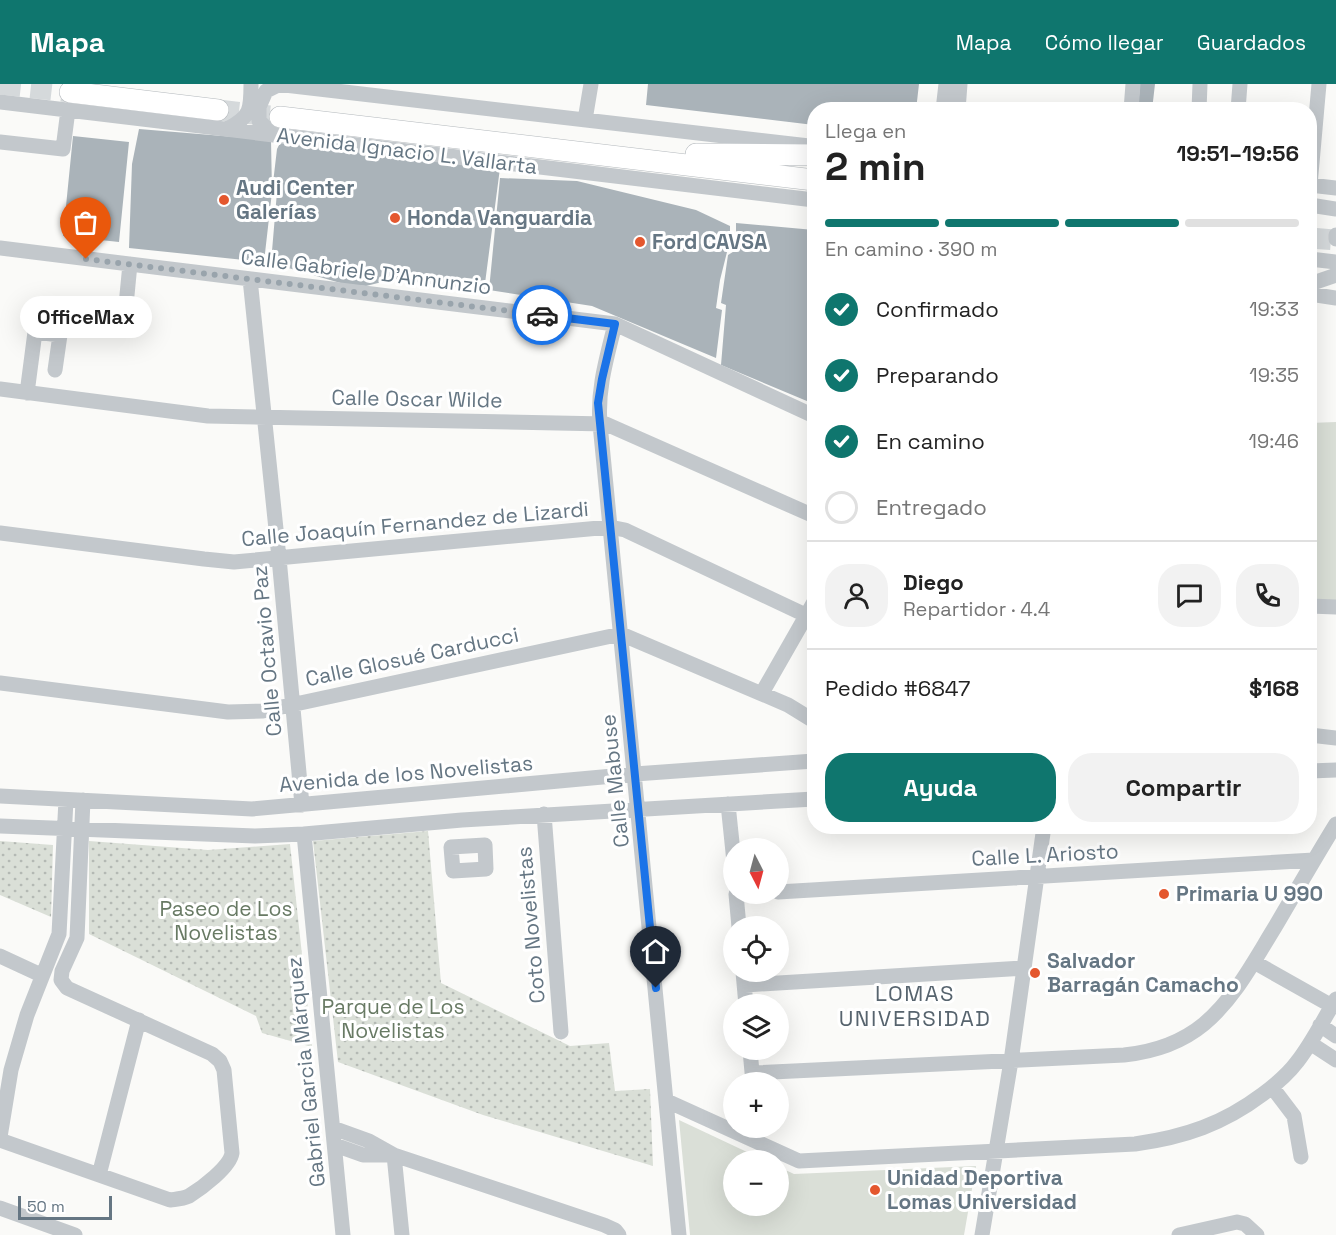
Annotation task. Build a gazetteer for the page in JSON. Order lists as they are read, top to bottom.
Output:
{
  "streets": {
    "highway": ["Avenida Ignacio L. Vallarta"],
    "street": [
      "Calle Gabriele D'Annunzio",
      "Calle Oscar Wilde",
      "Calle Joaquín Fernandez de Lizardi",
      "Calle Octavio Paz",
      "Calle Glosué Carducci",
      "Avenida de los Novelistas",
      "Calle Mabuse",
      "Calle L. Ariosto",
      "Coto Novelistas",
      "Gabriel Garcia Márquez"
    ]
  },
  "crossings": [
    ["Calle Gabriele D'Annunzio", "Calle Octavio Paz"],
    ["Calle Gabriele D'Annunzio", "Calle Mabuse"],
    ["Calle Oscar Wilde", "Calle Octavio Paz"],
    ["Calle Oscar Wilde", "Calle Mabuse"],
    ["Calle Joaquín Fernandez de Lizardi", "Calle Octavio Paz"],
    ["Calle Joaquín Fernandez de Lizardi", "Calle Mabuse"],
    ["Calle Octavio Paz", "Calle Glosué Carducci"],
    ["Calle Octavio Paz", "Avenida de los Novelistas"],
    ["Calle Glosué Carducci", "Calle Mabuse"],
    ["Avenida de los Novelistas", "Calle Mabuse"]
  ],
  "districts": ["LOMAS UNIVERSIDAD"],
  "parks": ["Paseo de Los Novelistas", "Parque de Los Novelistas"],
  "places": [
    "Audi Center Galerías",
    "Honda Vanguardia",
    "Ford CAVSA",
    "OfficeMax",
    "Primaria U 990",
    "Salvador Barragán Camacho",
    "Unidad Deportiva Lomas Universidad"
  ],
  "scale_bar": "50 m",
  "north": "bottom",
  "page": {
    "header": "Mapa",
    "nav": ["Mapa", "Cómo llegar", "Guardados"],
    "heading": ["2 min", "Llega en", "19:51–19:56"],
    "panel": [
      "Diego",
      "Repartidor · 4.4",
      "Pedido #6847",
      "$168"
    ],
    "bar": "En camino · 390 m",
    "list": [
      ["Confirmado", "19:33"],
      ["Preparando", "19:35"],
      ["En camino", "19:46"],
      "Entregado"
    ],
    "bubble": "OfficeMax",
    "buttons": ["Ayuda", "Compartir"],
    "map_buttons": ["+", "−"],
    "scale": "50 m"
  }
}
